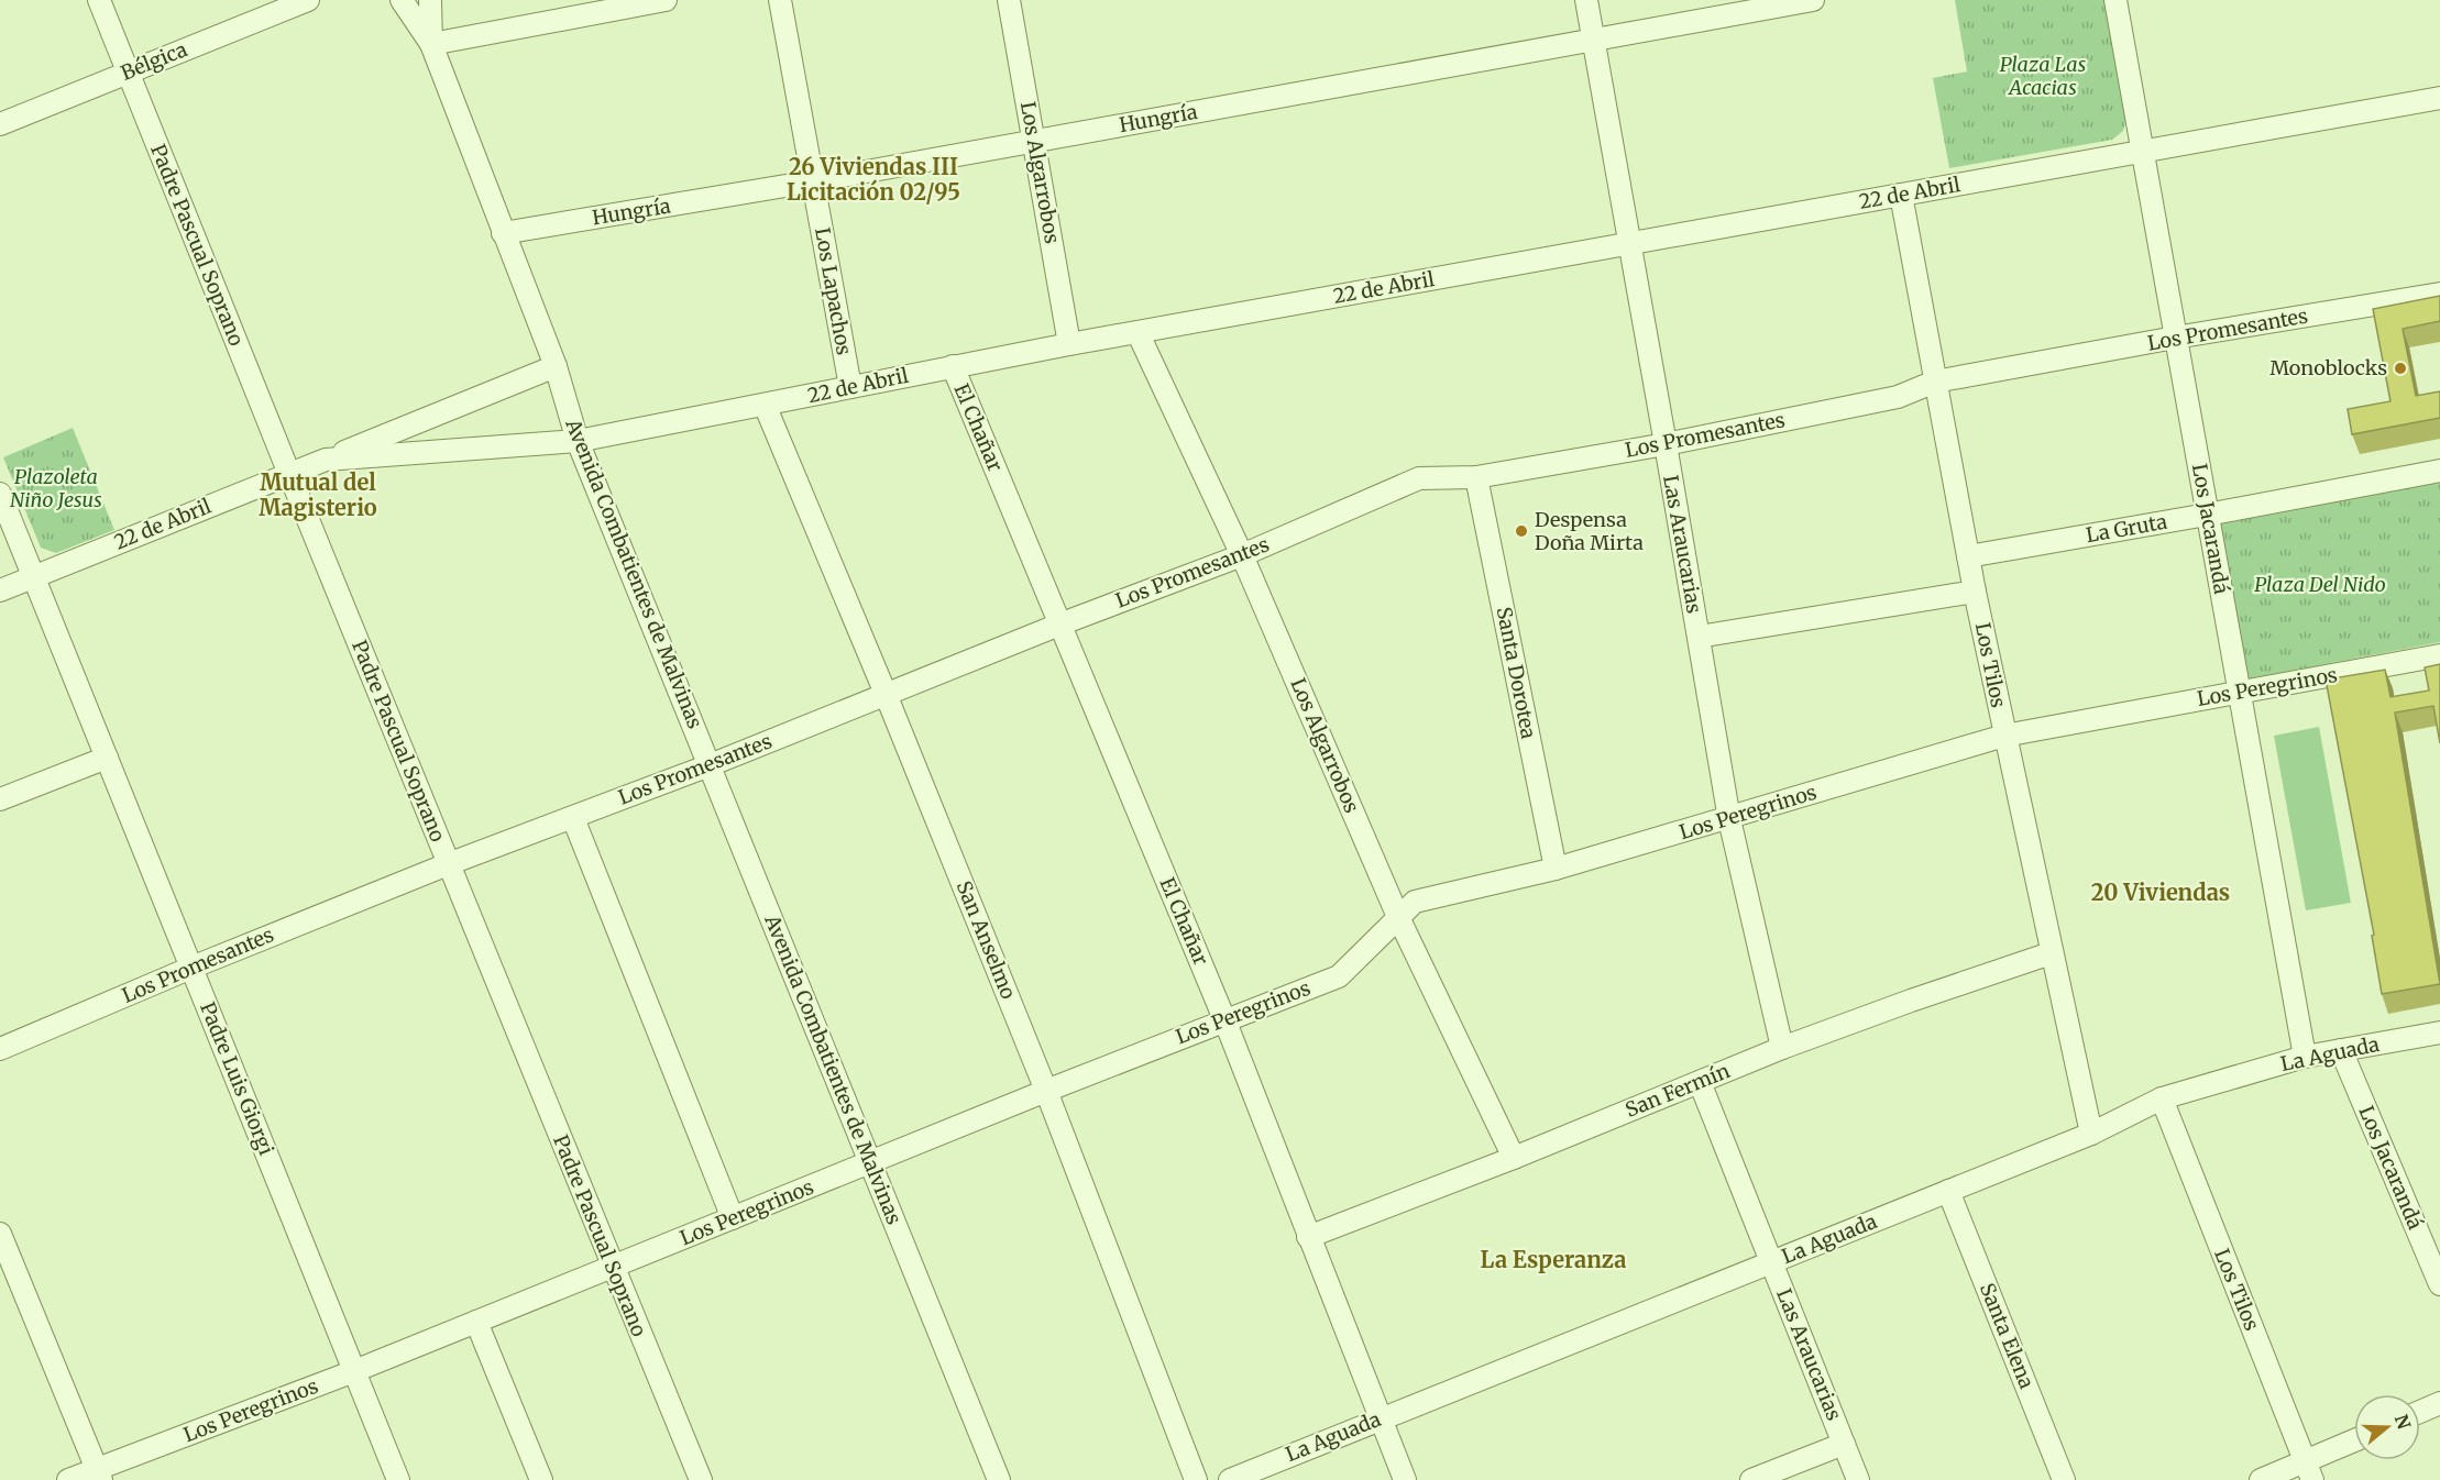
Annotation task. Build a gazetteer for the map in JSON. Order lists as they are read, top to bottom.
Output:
{
  "streets": {
    "street": [
      "Bélgica",
      "Hungría",
      "Los Algarrobos",
      "22 de Abril",
      "Padre Pascual Soprano",
      "Los Lapachos",
      "Los Promesantes",
      "El Chañar",
      "La Gruta",
      "Los Jacarandá",
      "Las Araucarias",
      "Avenida Combatientes de Malvinas",
      "Los Tilos",
      "Santa Dorotea",
      "Los Peregrinos",
      "San Anselmo",
      "La Aguada",
      "Padre Luis Giorgi",
      "San Fermín",
      "Santa Elena"
    ]
  },
  "crossings": [
    ["Bélgica", "Padre Pascual Soprano"],
    ["Hungría", "Los Algarrobos"],
    ["Hungría", "Los Lapachos"],
    ["Hungría", "Las Araucarias"],
    ["Hungría", "Avenida Combatientes de Malvinas"],
    ["Los Algarrobos", "22 de Abril"],
    ["Los Algarrobos", "Los Promesantes"],
    ["Los Algarrobos", "Los Peregrinos"],
    ["Los Algarrobos", "San Fermín"],
    ["22 de Abril", "Padre Pascual Soprano"],
    ["22 de Abril", "Los Lapachos"],
    ["22 de Abril", "El Chañar"],
    ["22 de Abril", "Los Jacarandá"],
    ["22 de Abril", "Las Araucarias"],
    ["22 de Abril", "Avenida Combatientes de Malvinas"],
    ["22 de Abril", "Los Tilos"],
    ["22 de Abril", "San Anselmo"],
    ["22 de Abril", "Padre Luis Giorgi"],
    ["Padre Pascual Soprano", "Los Promesantes"],
    ["Padre Pascual Soprano", "Los Peregrinos"],
    ["Los Promesantes", "El Chañar"],
    ["Los Promesantes", "Los Jacarandá"],
    ["Los Promesantes", "Las Araucarias"],
    ["Los Promesantes", "Avenida Combatientes de Malvinas"],
    ["Los Promesantes", "Los Tilos"],
    ["Los Promesantes", "Santa Dorotea"],
    ["Los Promesantes", "San Anselmo"],
    ["Los Promesantes", "Padre Luis Giorgi"],
    ["El Chañar", "Los Peregrinos"],
    ["El Chañar", "La Aguada"],
    ["El Chañar", "San Fermín"],
    ["La Gruta", "Los Jacarandá"],
    ["La Gruta", "Los Tilos"],
    ["Los Jacarandá", "Los Peregrinos"],
    ["Los Jacarandá", "La Aguada"],
    ["Las Araucarias", "Los Peregrinos"],
    ["Las Araucarias", "La Aguada"],
    ["Las Araucarias", "San Fermín"],
    ["Avenida Combatientes de Malvinas", "Los Peregrinos"],
    ["Los Tilos", "Los Peregrinos"],
    ["Los Tilos", "La Aguada"],
    ["Los Tilos", "San Fermín"],
    ["Santa Dorotea", "Los Peregrinos"],
    ["Los Peregrinos", "San Anselmo"],
    ["Los Peregrinos", "Padre Luis Giorgi"],
    ["La Aguada", "Santa Elena"]
  ],
  "districts": [
    "26 Viviendas III Licitación 02/95",
    "Mutual del Magisterio",
    "20 Viviendas",
    "La Esperanza"
  ],
  "parks": ["Plaza Las Acacias", "Plazoleta Niño Jesus", "Plaza Del Nido"],
  "places": ["Monoblocks", "Despensa Doña Mirta"],
  "north": "right"
}
